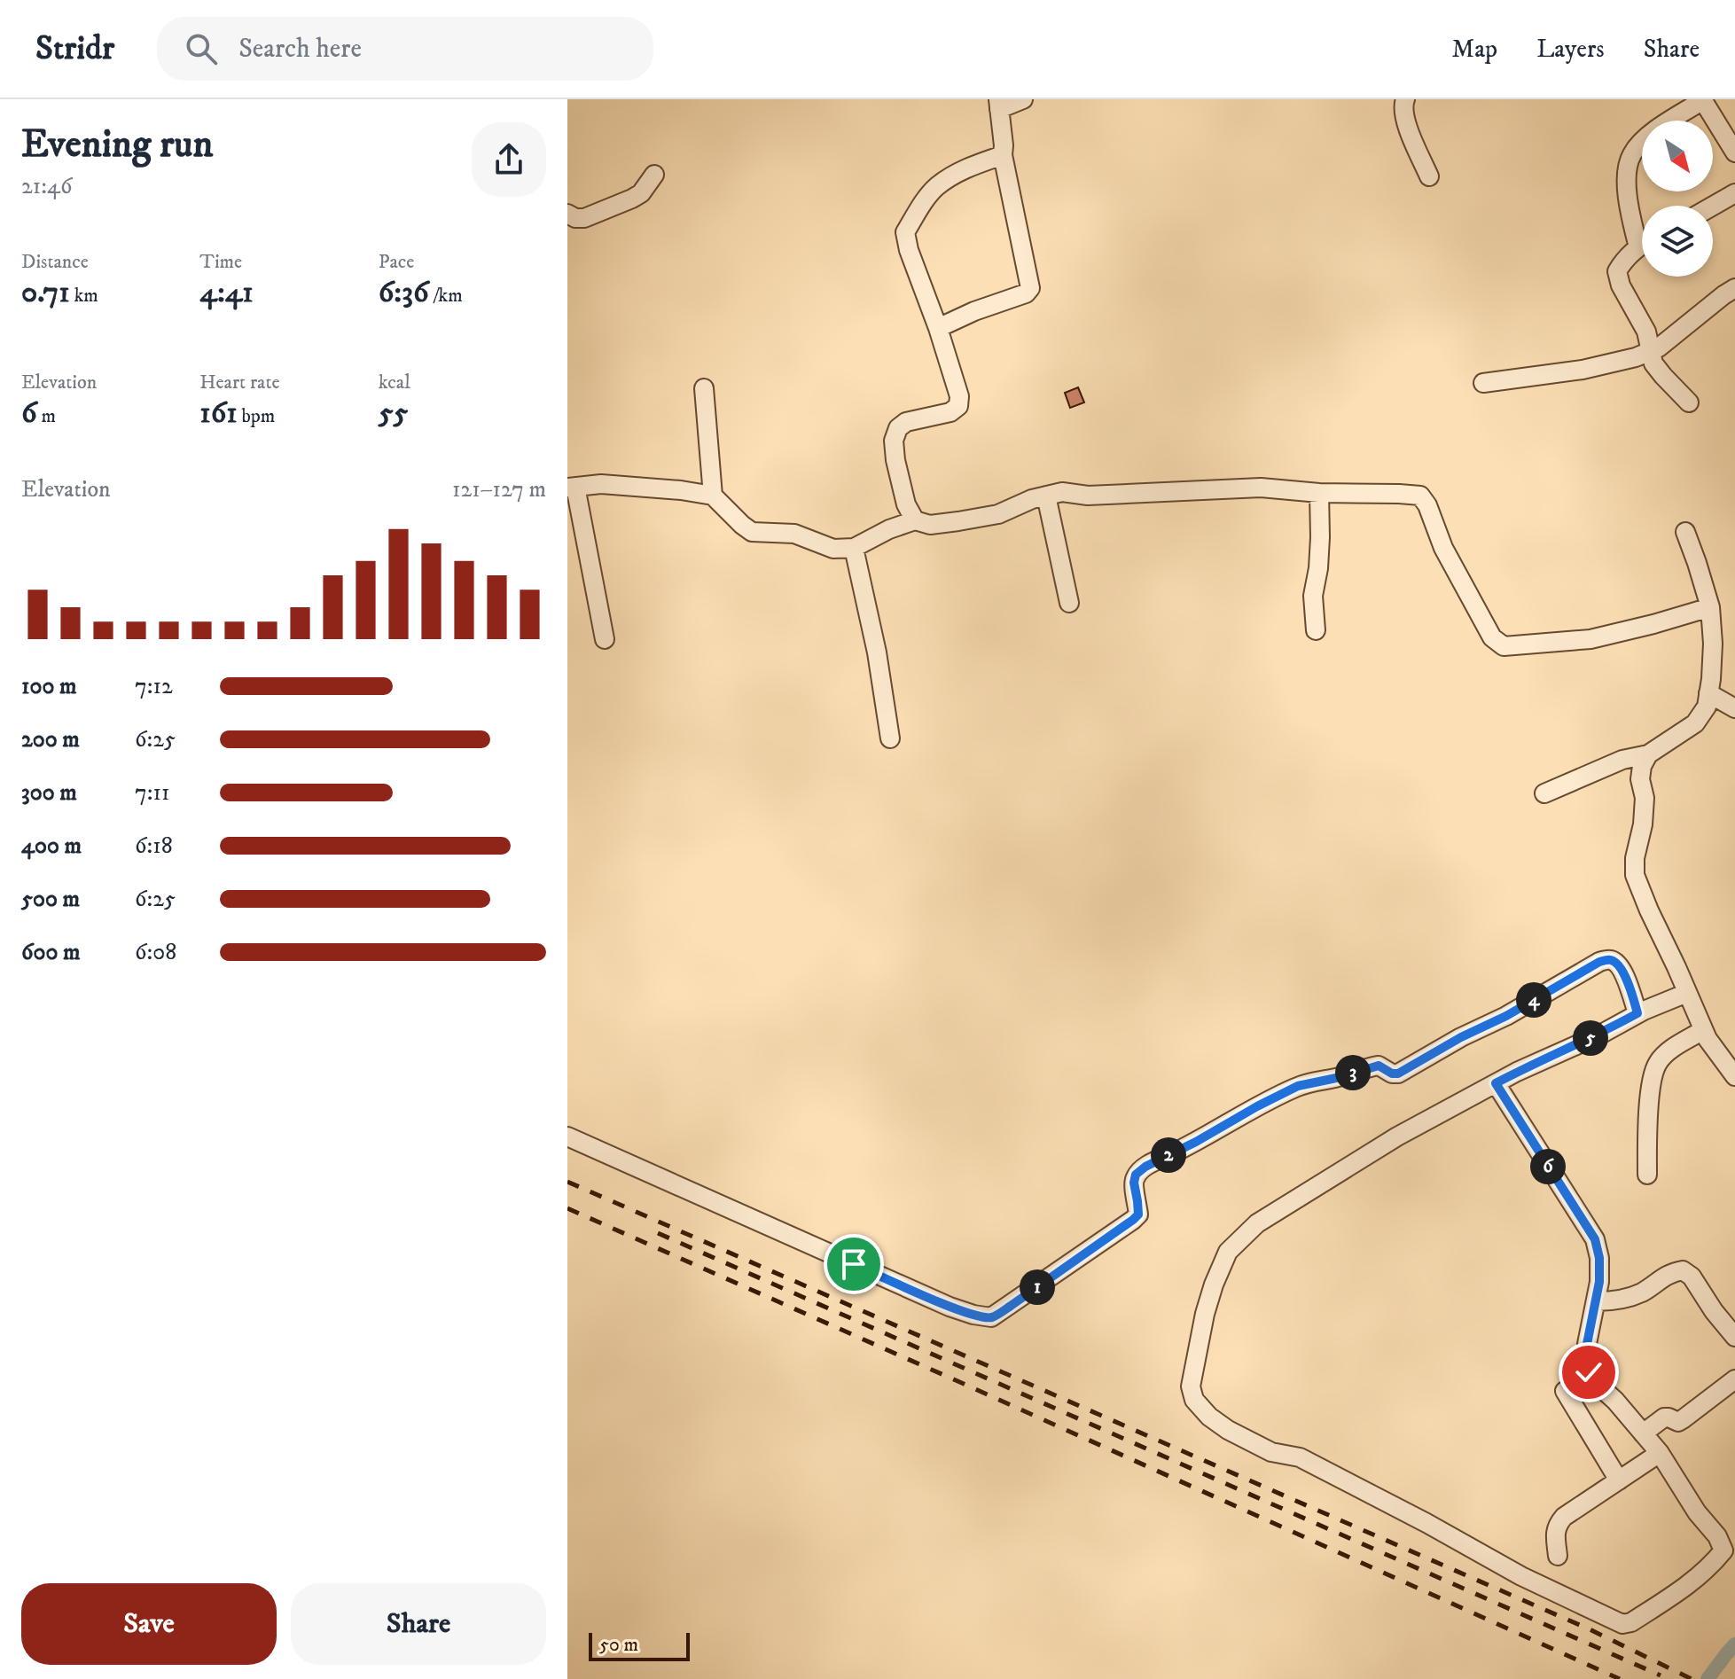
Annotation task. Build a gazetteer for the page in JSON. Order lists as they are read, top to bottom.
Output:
{
  "scale_bar": "50 m",
  "north": "bottom right",
  "page": {
    "header": "Stridr",
    "search": "Search here",
    "nav": ["Map", "Layers", "Share"],
    "heading": ["Evening run", "21:46"],
    "stats": [
      ["Distance", "0.71 km"],
      ["Time", "4:41"],
      ["Pace", "6:36 /km"],
      ["Elevation", "6 m"],
      ["Heart rate", "161 bpm"],
      ["kcal", "55"]
    ],
    "chart": ["Elevation", "121–127 m"],
    "list": [
      {
        "name": "100 m",
        "note": "7:12"
      },
      {
        "name": "200 m",
        "note": "6:25"
      },
      {
        "name": "300 m",
        "note": "7:11"
      },
      {
        "name": "400 m",
        "note": "6:18"
      },
      {
        "name": "500 m",
        "note": "6:25"
      },
      {
        "name": "600 m",
        "note": "6:08"
      }
    ],
    "pins": [
      "4",
      "5",
      "3",
      "2",
      "6",
      "1"
    ],
    "buttons": ["Save", "Share"],
    "scale": "50 m"
  }
}
